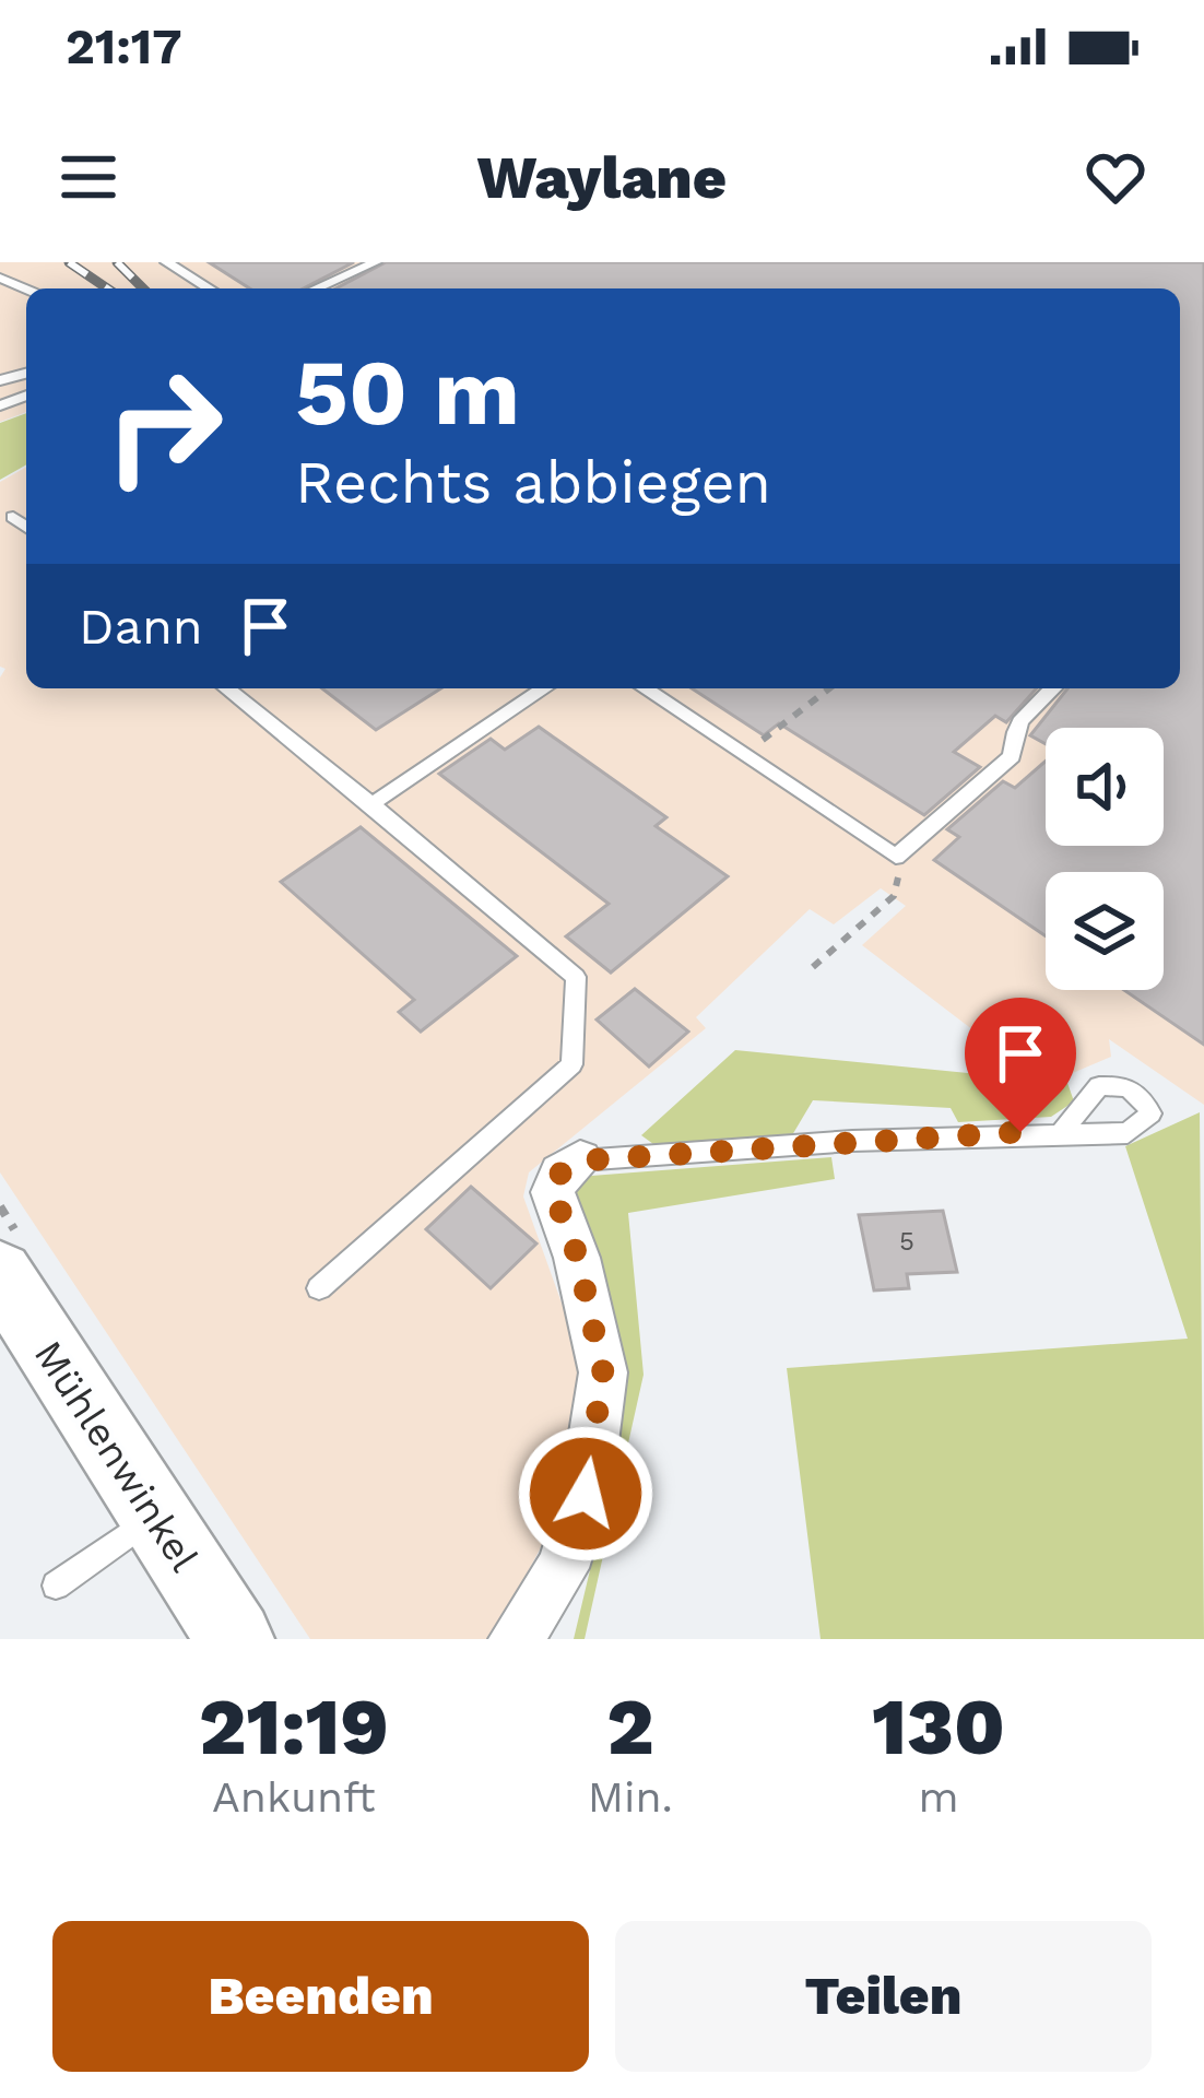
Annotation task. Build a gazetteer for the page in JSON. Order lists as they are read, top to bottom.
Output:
{
  "streets": {
    "street": ["Mühlenwinkel"]
  },
  "house_numbers": ["5"],
  "page": {
    "status": "21:17",
    "header": "Waylane",
    "turn": ["50 m", "Rechts abbiegen"],
    "then": "Dann",
    "eta": [
      "21:19",
      "Ankunft",
      "2",
      "Min.",
      "130",
      "m"
    ],
    "buttons": ["Beenden", "Teilen"]
  }
}
